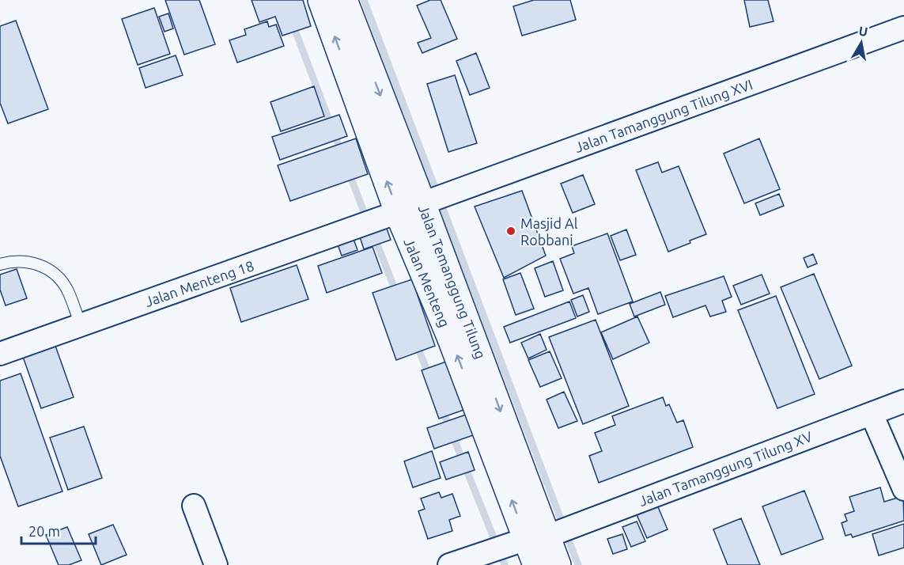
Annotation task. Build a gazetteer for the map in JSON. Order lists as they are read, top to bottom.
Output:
{
  "streets": {
    "street": [
      "Jalan Tamanggung Tilung XVI",
      "Jalan Temanggung Tilung",
      "Jalan Menteng",
      "Jalan Menteng 18",
      "Jalan Tamanggung Tilung XV"
    ]
  },
  "crossings": [
    ["Jalan Tamanggung Tilung XVI", "Jalan Temanggung Tilung"],
    ["Jalan Tamanggung Tilung XVI", "Jalan Menteng"],
    ["Jalan Tamanggung Tilung XVI", "Jalan Menteng 18"],
    ["Jalan Temanggung Tilung", "Jalan Menteng"],
    ["Jalan Temanggung Tilung", "Jalan Tamanggung Tilung XV"],
    ["Jalan Menteng", "Jalan Menteng 18"],
    ["Jalan Menteng", "Jalan Tamanggung Tilung XV"]
  ],
  "one_way": ["Jalan Temanggung Tilung", "Jalan Menteng"],
  "places": ["Masjid Al Robbani"],
  "scale_bar": "20 m",
  "north": "top"
}
